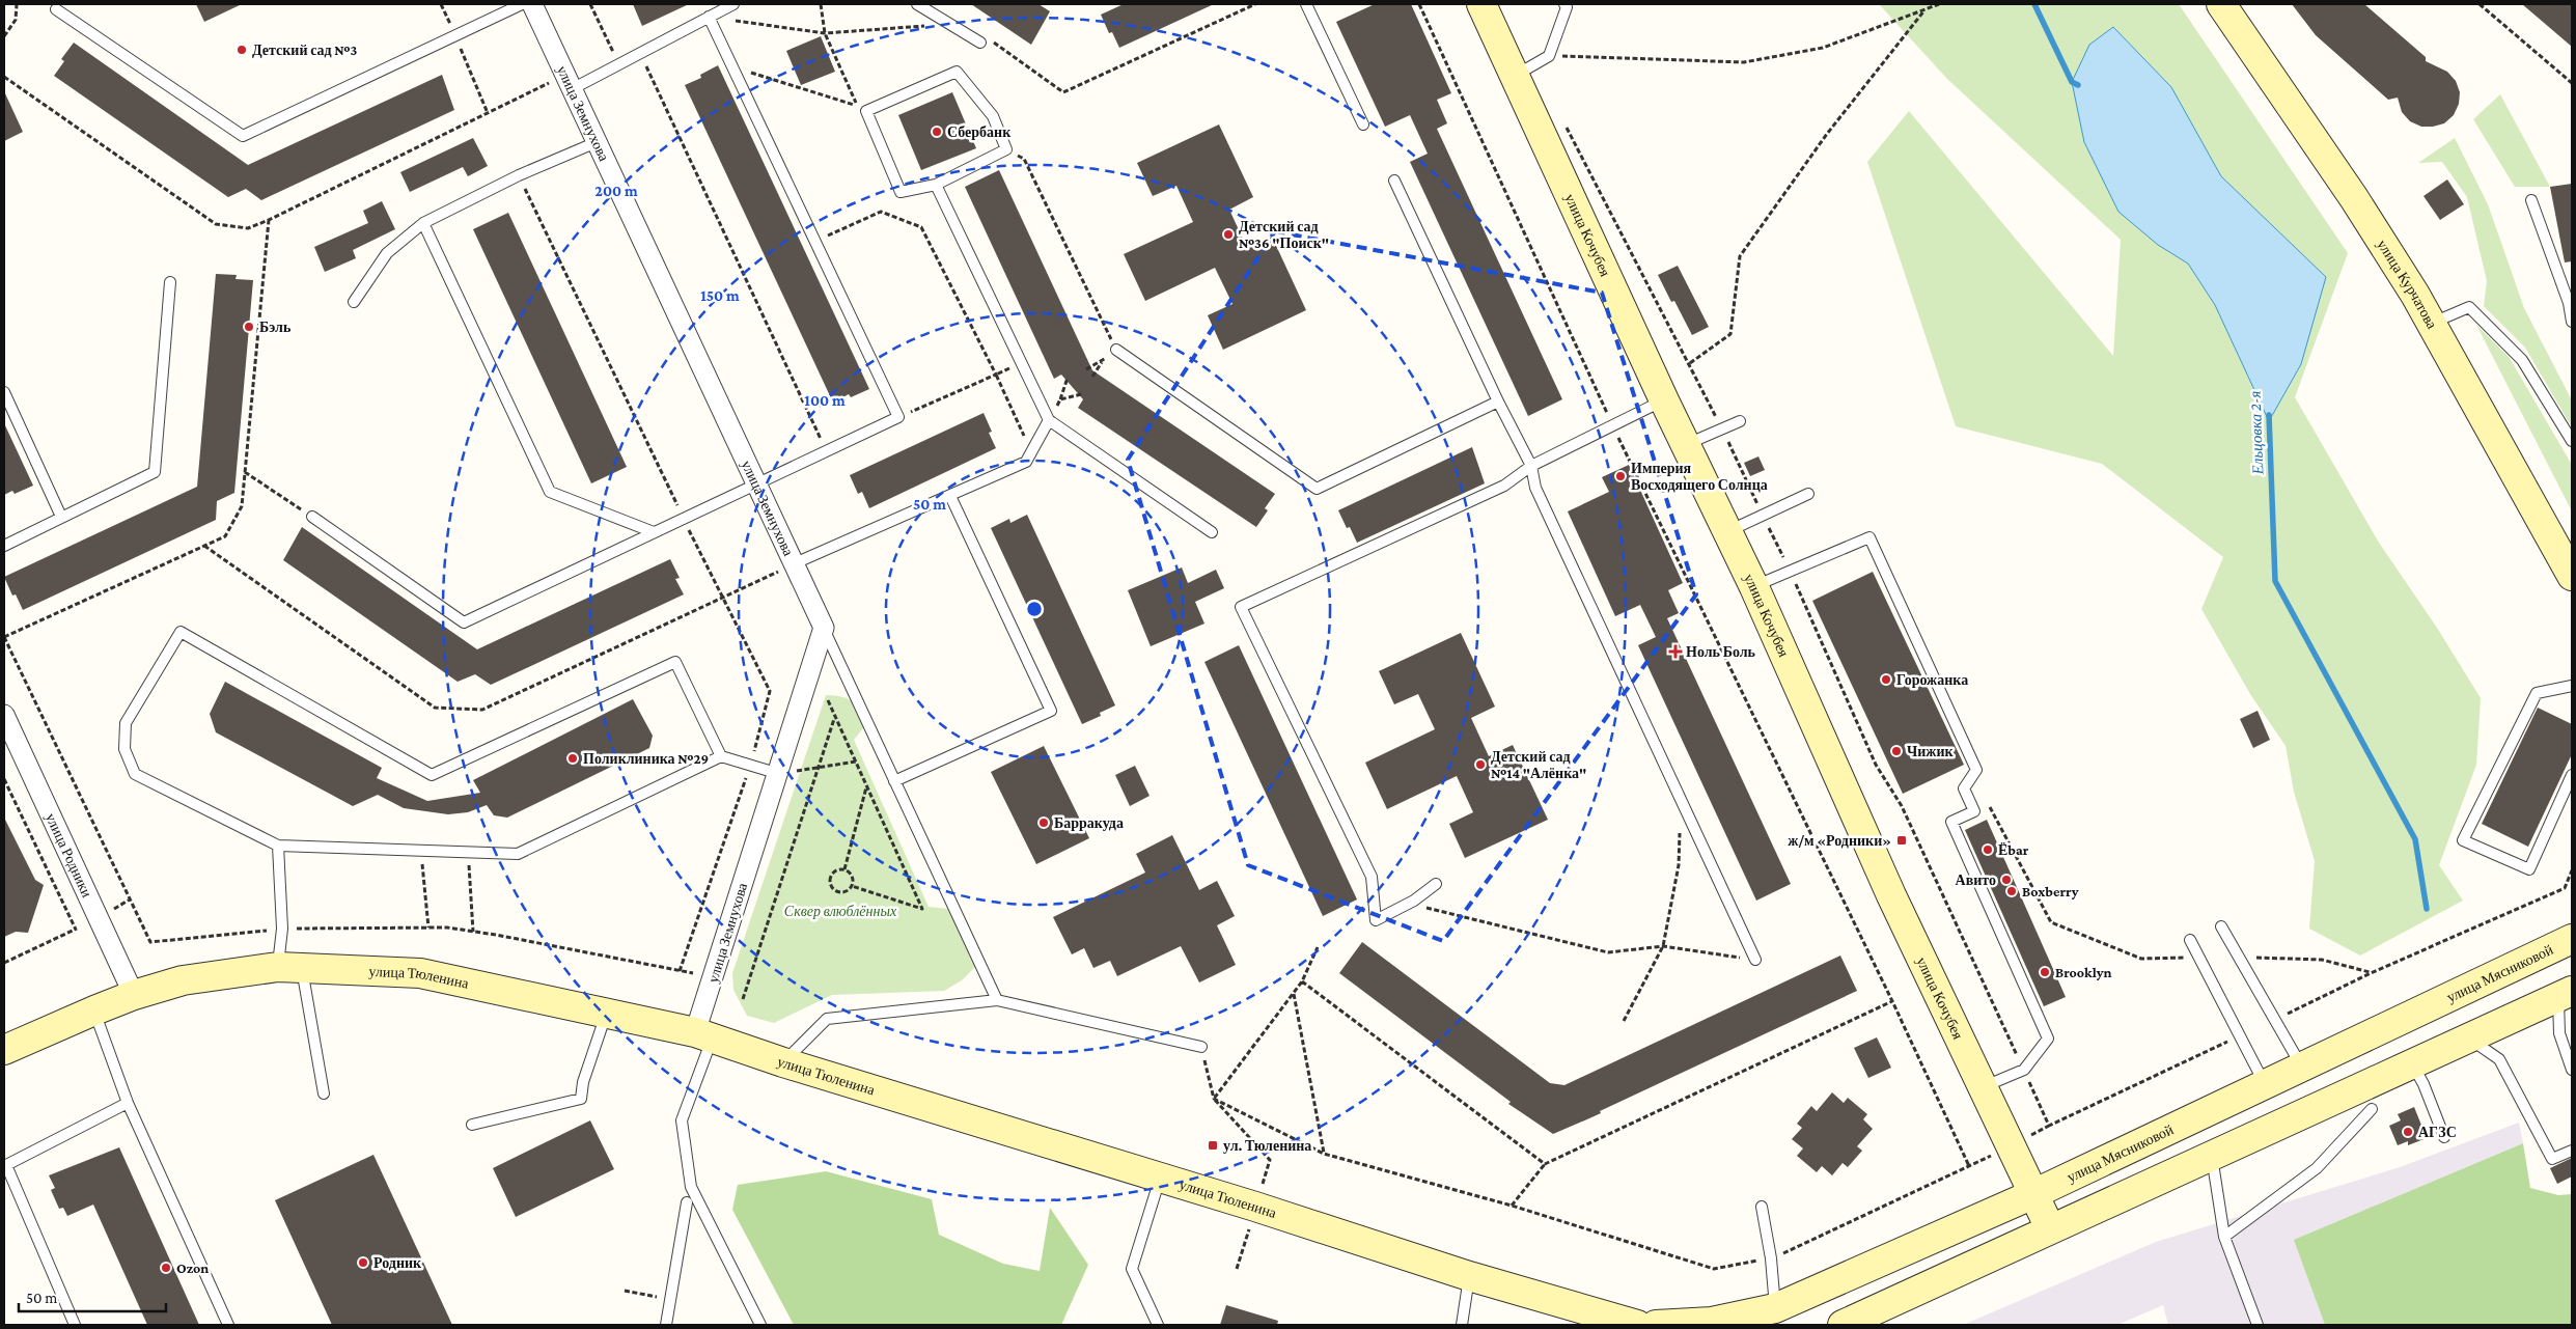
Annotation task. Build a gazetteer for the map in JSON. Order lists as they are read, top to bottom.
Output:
{
  "streets": {
    "street": [
      "улица Земнухова",
      "улица Кочубея",
      "улица Курчатова",
      "улица Родники",
      "улица Мясниковой",
      "улица Тюленина"
    ]
  },
  "crossings": [
    ["улица Земнухова", "улица Тюленина"],
    ["улица Кочубея", "улица Мясниковой"],
    ["улица Родники", "улица Тюленина"]
  ],
  "water": ["Ельцовка 2-я"],
  "parks": ["Сквер влюблённых"],
  "places": {
    "other": [
      "Детский сад №3",
      "Сбербанк",
      "Детский сад №36 \"Поиск\"",
      "Бэль",
      "Империя Восходящего Солнца",
      "Горожанка",
      "Чижик",
      "Поликлиника №29",
      "Детский сад №14 \"Алёнка\"",
      "Барракуда",
      "Ёbar",
      "Авито",
      "Boxberry",
      "Brooklyn",
      "АГЗС",
      "Родник",
      "Ozon"
    ],
    "health": ["Ноль Боль"],
    "transit": ["ж/м «Родники»", "ул. Тюленина"]
  },
  "scale_bar": "50 m",
  "rings": [
    "200 m",
    "150 m",
    "100 m",
    "50 m"
  ]
}
